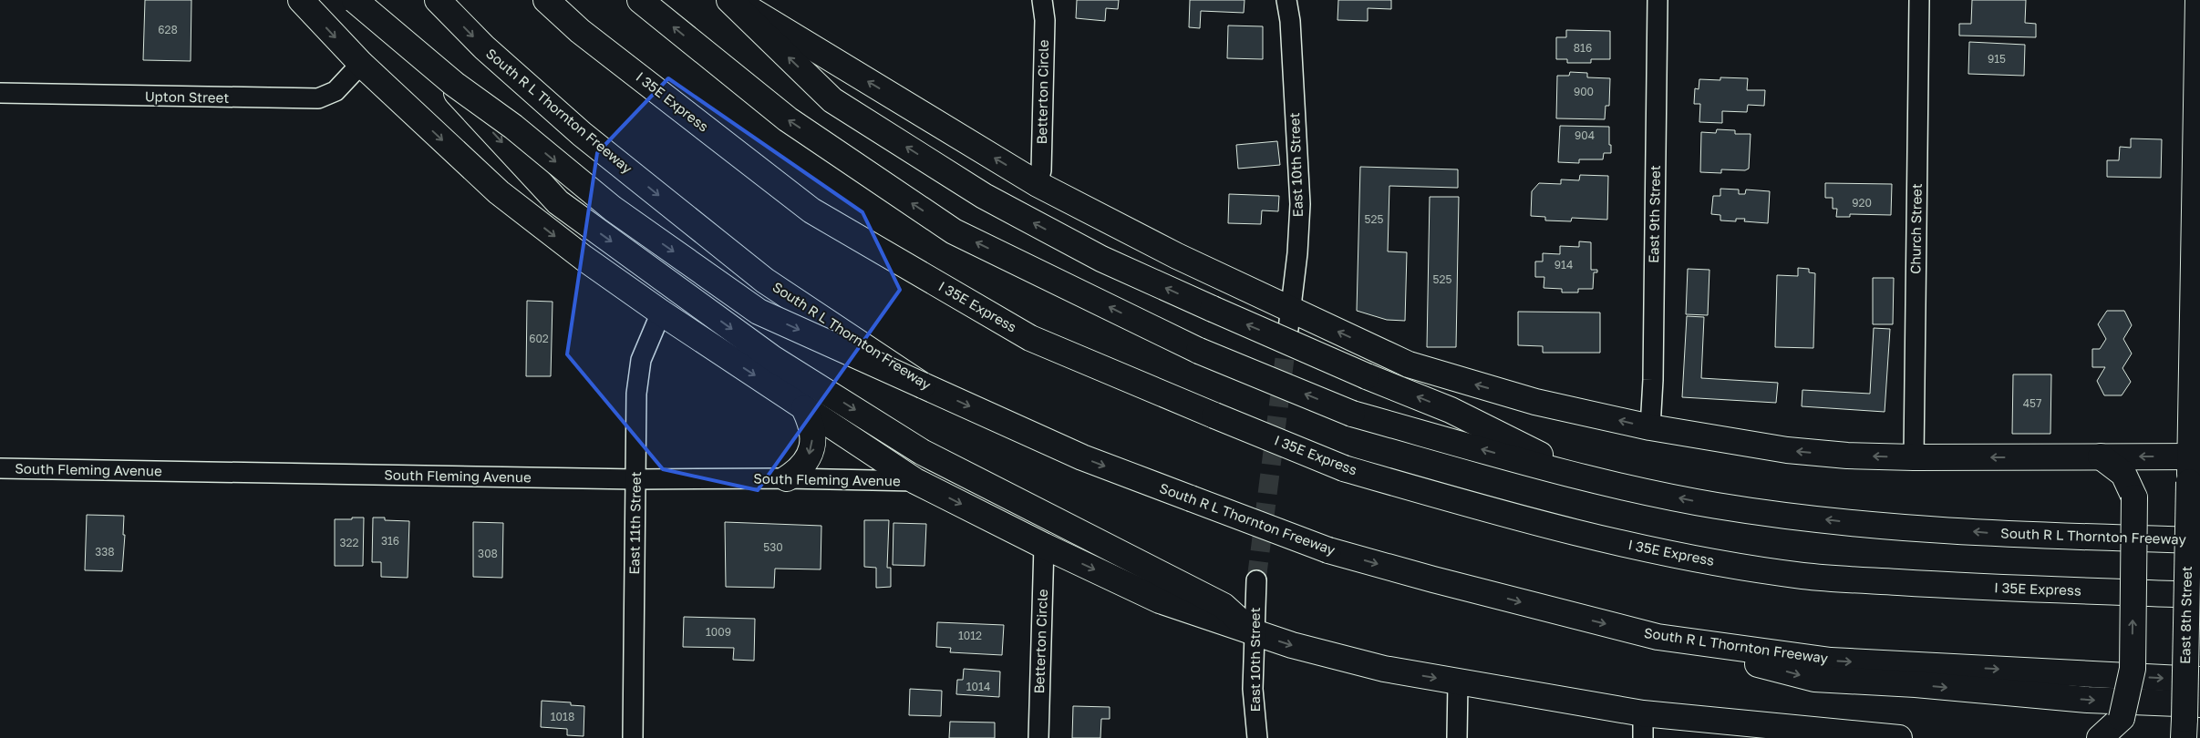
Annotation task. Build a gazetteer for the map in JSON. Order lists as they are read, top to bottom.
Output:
{
  "streets": {
    "main road": ["I 35E Express", "South R L Thornton Freeway", "East 8th Street"],
    "street": [
      "Betterton Circle",
      "Upton Street",
      "East 10th Street",
      "East 9th Street",
      "Church Street",
      "South Fleming Avenue",
      "East 11th Street"
    ]
  },
  "crossings": [
    ["South Fleming Avenue", "East 11th Street"]
  ],
  "house_numbers": [
    "628",
    "816",
    "915",
    "900",
    "904",
    "920",
    "525",
    "914",
    "525",
    "602",
    "457",
    "316",
    "322",
    "530",
    "338",
    "308",
    "1009",
    "1012",
    "1014",
    "1018"
  ]
}
